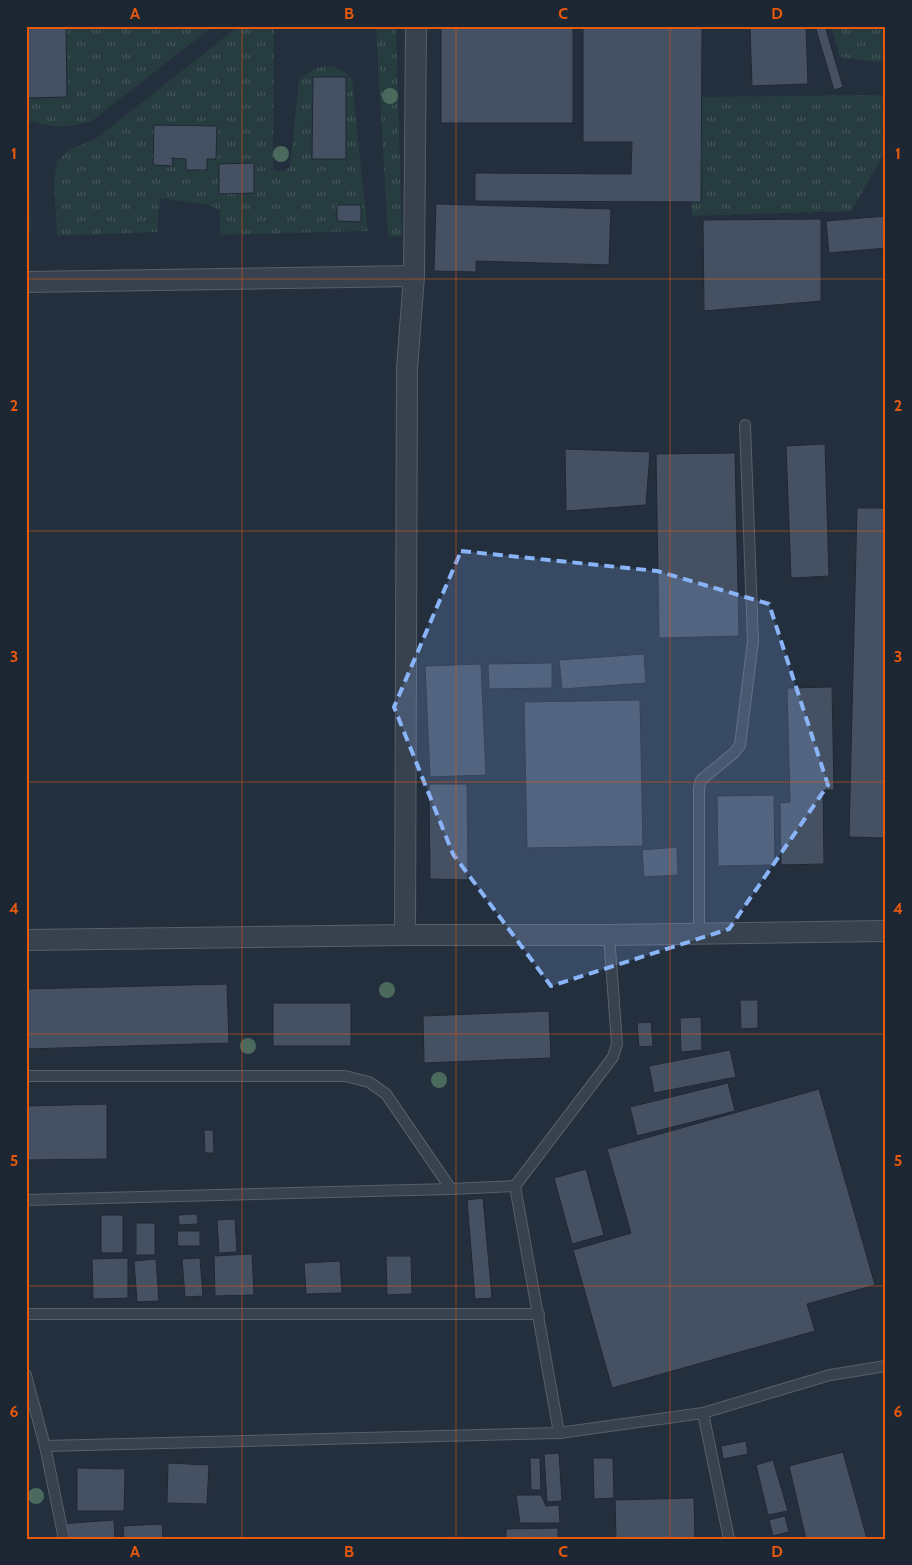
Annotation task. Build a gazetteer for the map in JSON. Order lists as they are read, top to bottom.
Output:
{
  "grid": {
    "columns": [
      "A",
      "B",
      "C",
      "D"
    ],
    "rows": [
      "1",
      "2",
      "3",
      "4",
      "5",
      "6"
    ]
  }
}
